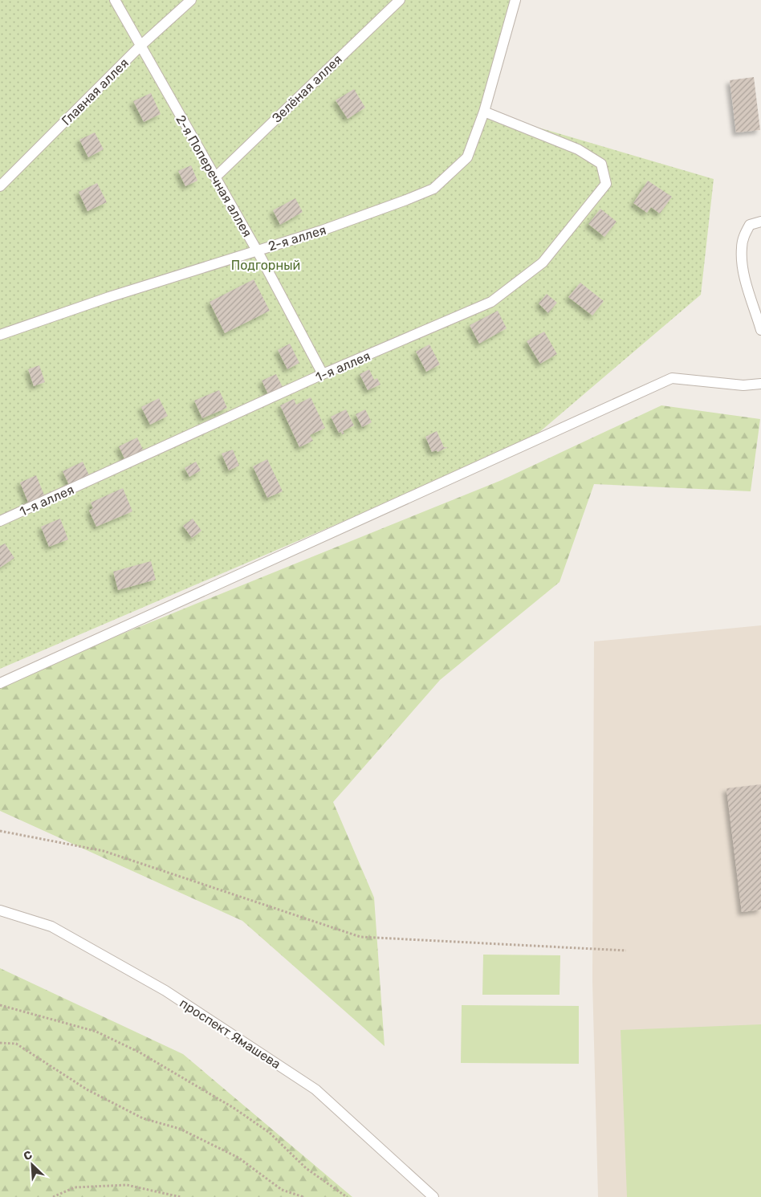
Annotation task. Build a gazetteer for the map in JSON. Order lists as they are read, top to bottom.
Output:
{
  "streets": {
    "lane": [
      "Зелёная аллея",
      "Главная аллея",
      "2-я Поперечная аллея",
      "2-я аллея",
      "1-я аллея",
      "проспект Ямашева"
    ]
  },
  "crossings": [
    ["Зелёная аллея", "2-я Поперечная аллея"],
    ["Главная аллея", "2-я Поперечная аллея"],
    ["2-я Поперечная аллея", "2-я аллея"],
    ["2-я Поперечная аллея", "1-я аллея"],
    ["2-я аллея", "1-я аллея"]
  ],
  "parks": ["Подгорный"],
  "north": "top left"
}
